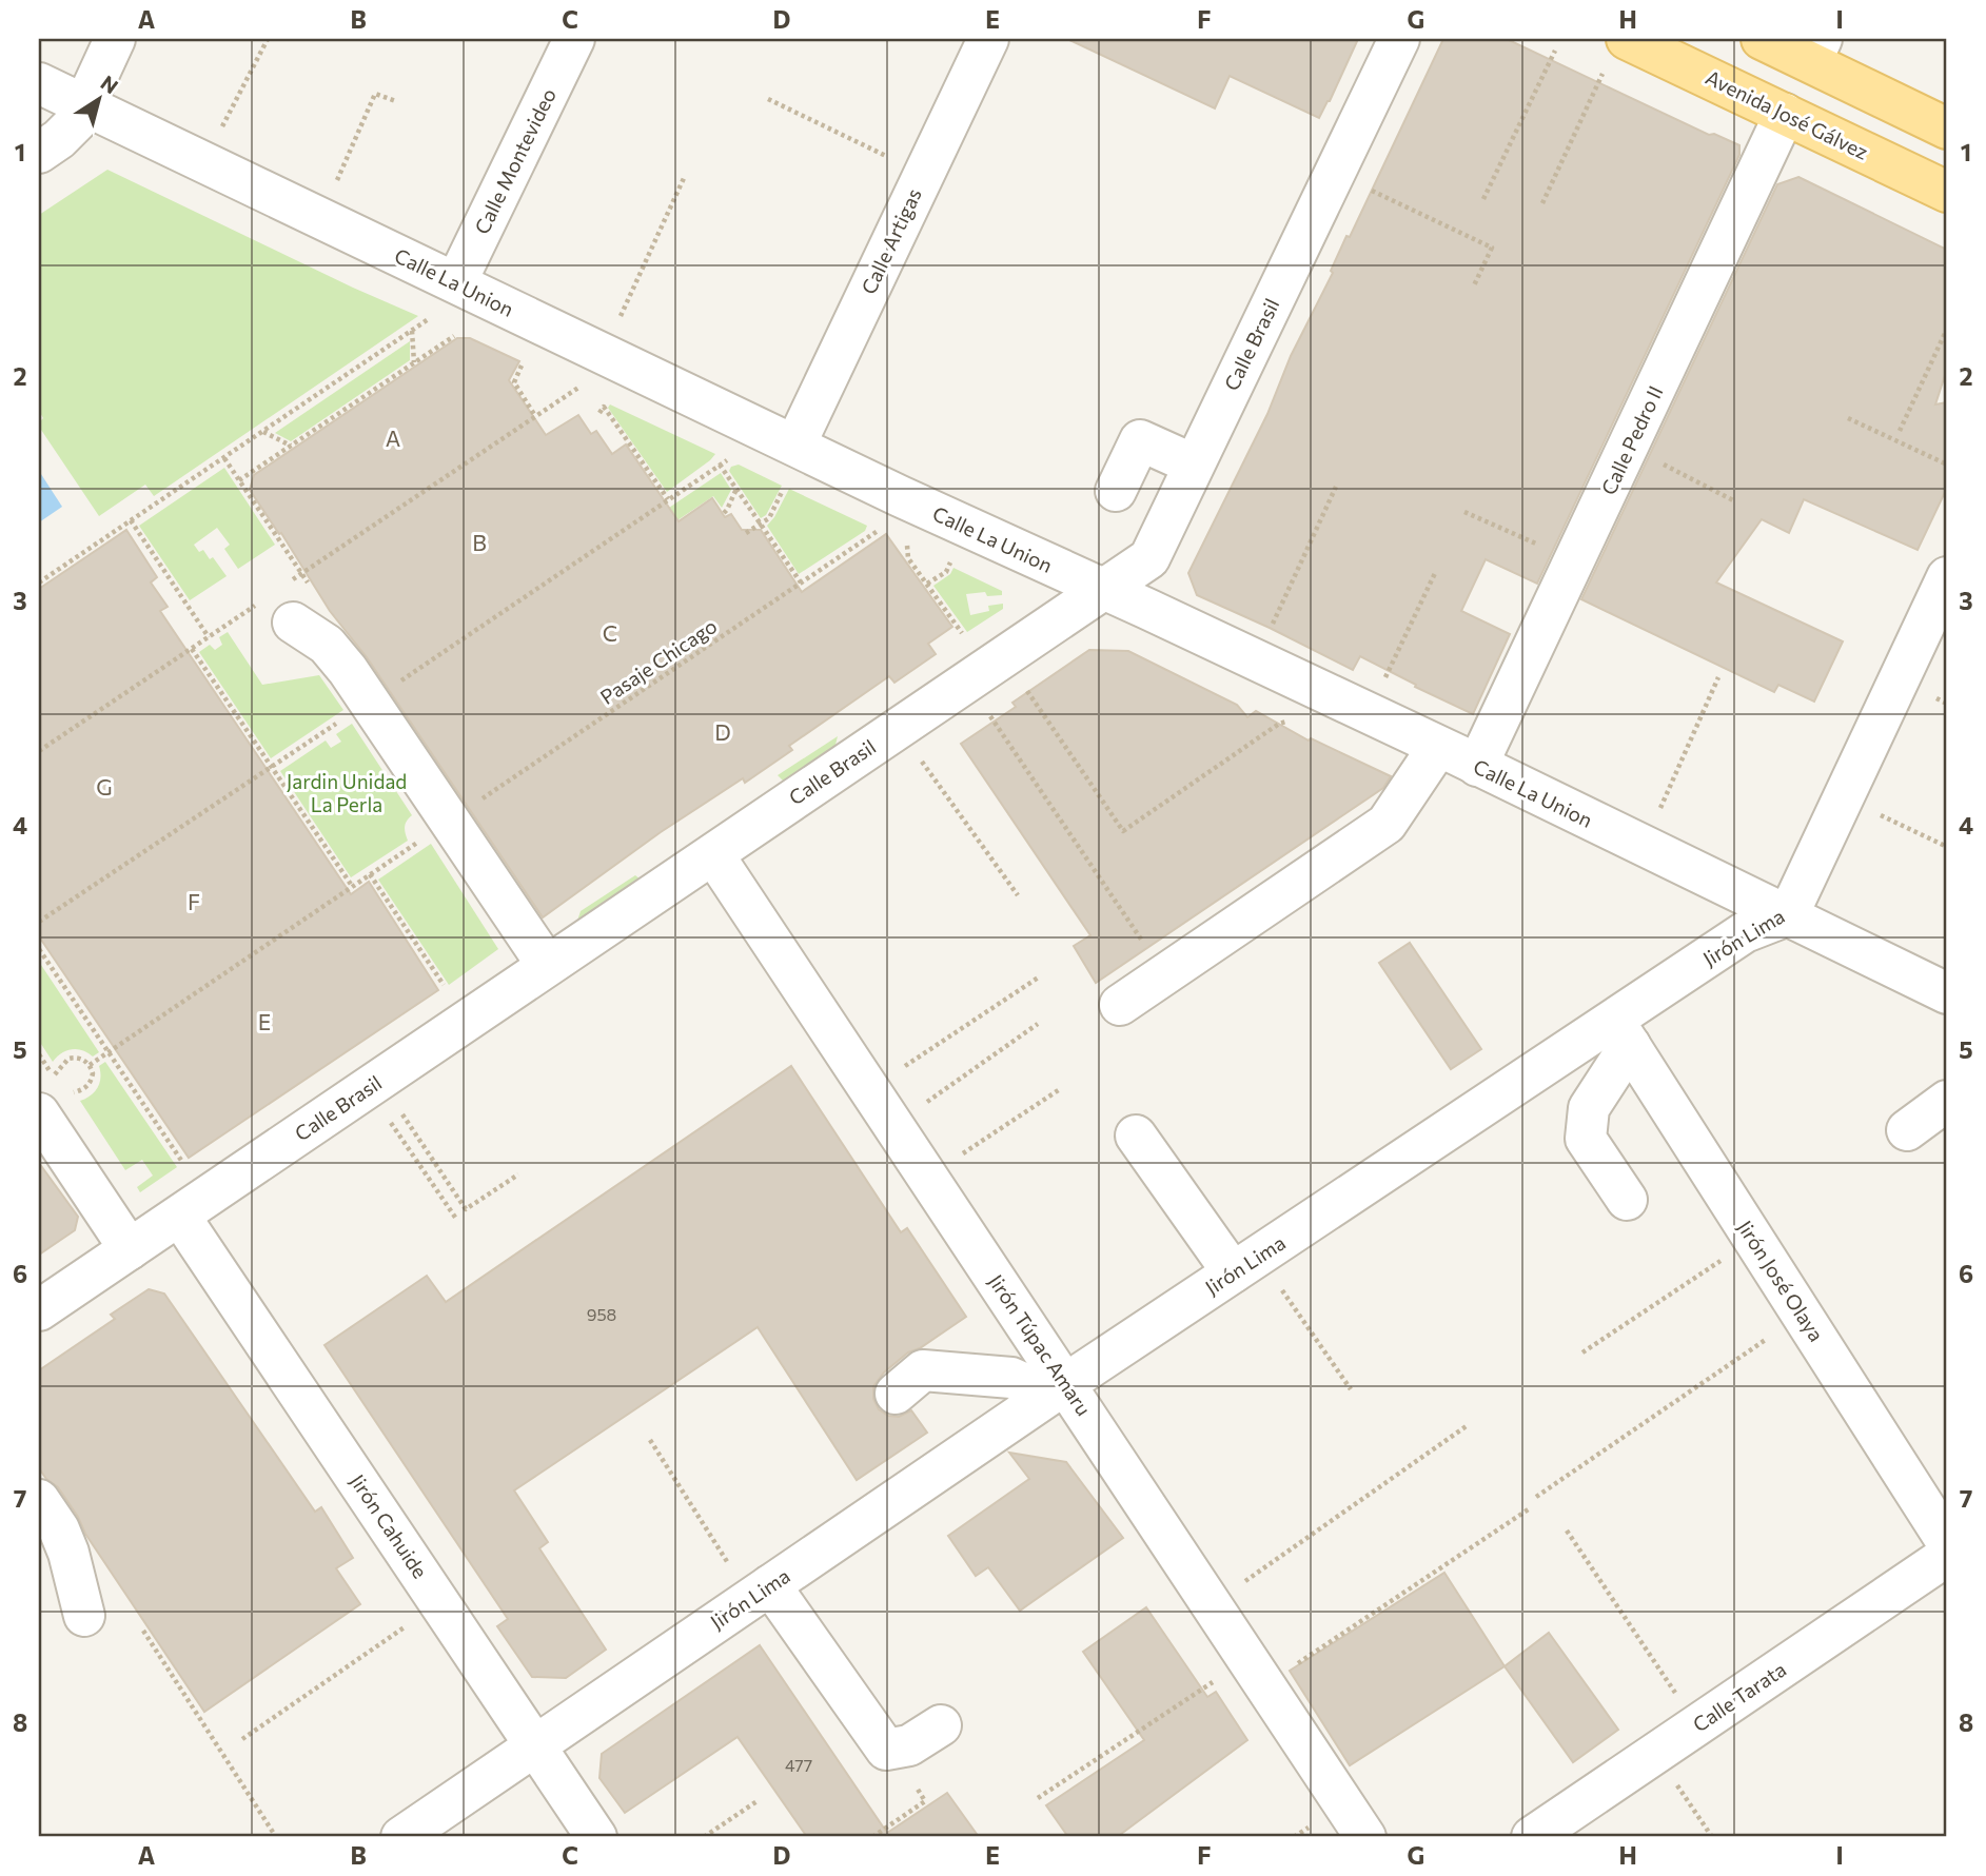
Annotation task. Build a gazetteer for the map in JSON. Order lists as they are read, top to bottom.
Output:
{
  "streets": {
    "main road": ["Avenida José Gálvez"],
    "street": [
      "Calle Montevideo",
      "Calle Artigas",
      "Calle La Union",
      "Calle Brasil",
      "Calle Pedro II",
      "Jirón Lima",
      "Jirón José Olaya",
      "Jirón Túpac Amaru",
      "Jirón Cahuide",
      "Calle Tarata"
    ],
    "path": ["Pasaje Chicago"]
  },
  "crossings": [
    ["Avenida José Gálvez", "Calle Pedro II"],
    ["Calle Montevideo", "Calle La Union"],
    ["Calle Artigas", "Calle La Union"],
    ["Calle La Union", "Calle Brasil"],
    ["Calle La Union", "Calle Pedro II"],
    ["Calle La Union", "Jirón Lima"],
    ["Calle Brasil", "Jirón Túpac Amaru"],
    ["Calle Brasil", "Jirón Cahuide"],
    ["Jirón Lima", "Jirón José Olaya"],
    ["Jirón Lima", "Jirón Túpac Amaru"],
    ["Jirón Lima", "Jirón Cahuide"]
  ],
  "districts": [
    "A",
    "B",
    "C",
    "D",
    "G",
    "F",
    "E"
  ],
  "parks": ["Jardin Unidad La Perla"],
  "house_numbers": ["958", "477"],
  "north": "top right",
  "grid": {
    "columns": [
      "A",
      "B",
      "C",
      "D",
      "E",
      "F",
      "G",
      "H",
      "I"
    ],
    "rows": [
      "1",
      "2",
      "3",
      "4",
      "5",
      "6",
      "7",
      "8"
    ]
  }
}
